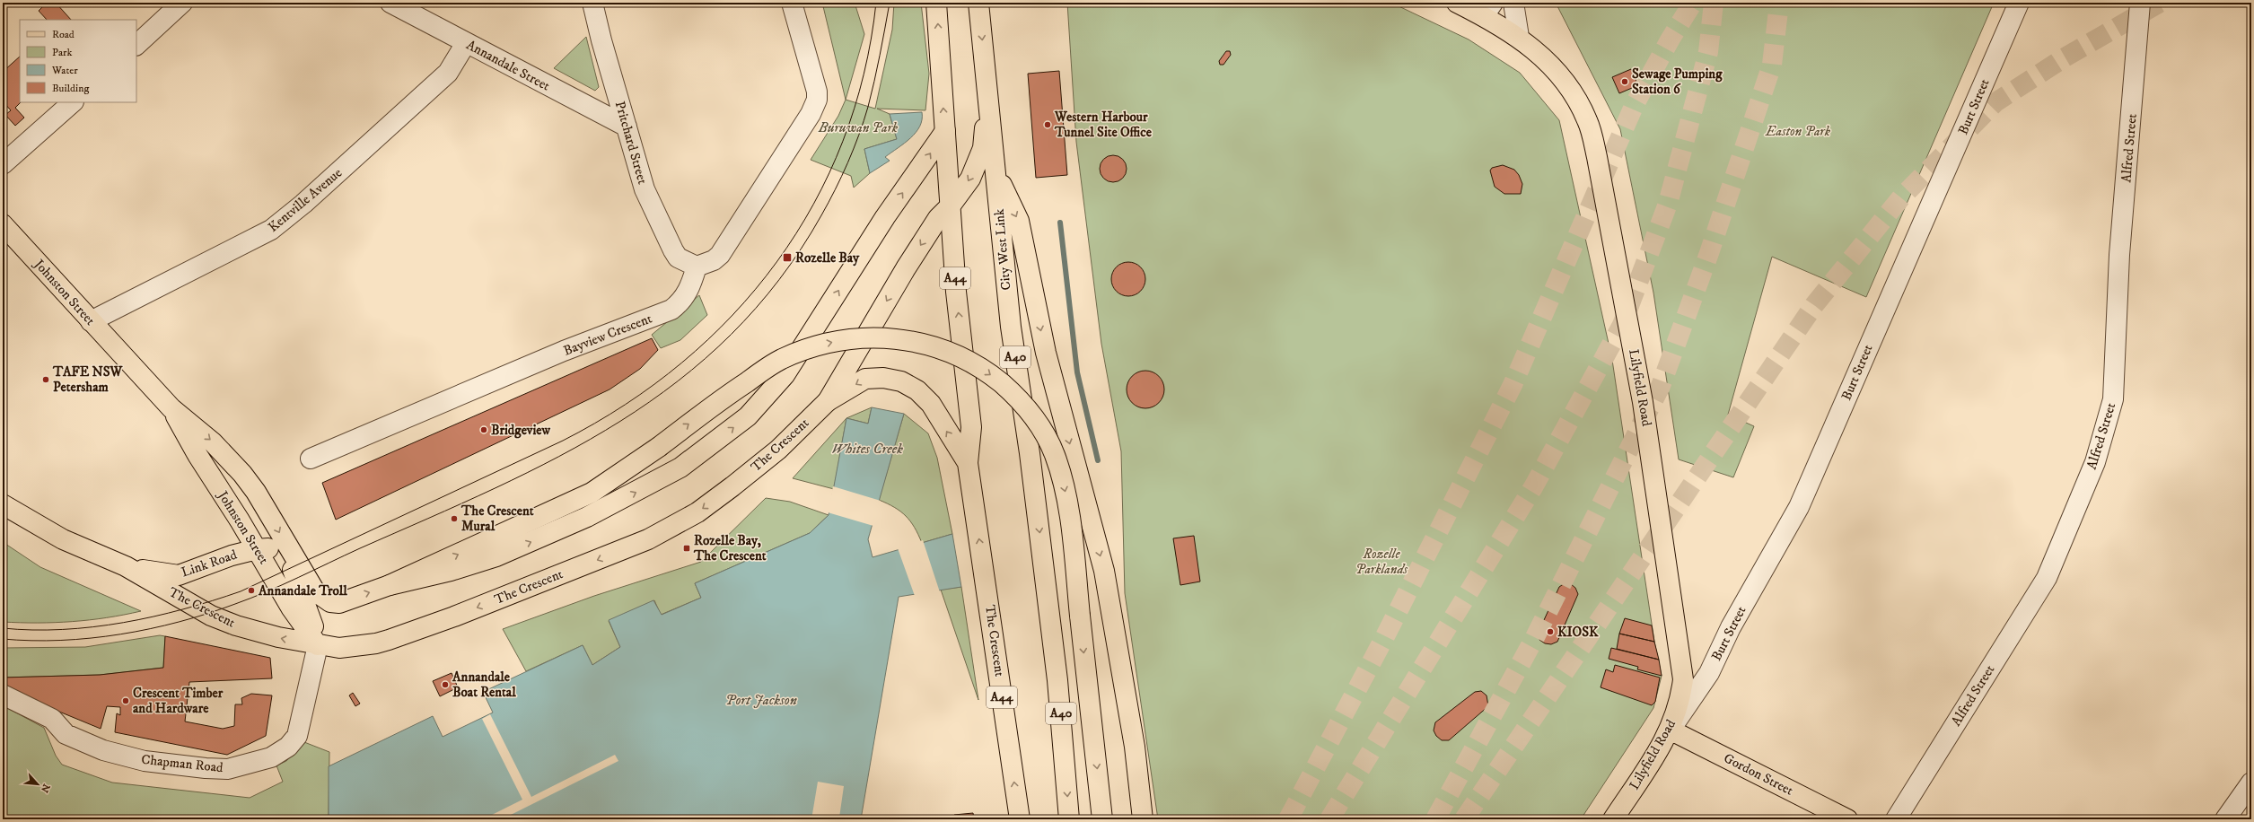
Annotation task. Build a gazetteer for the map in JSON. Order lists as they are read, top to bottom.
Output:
{
  "streets": {
    "main road": [
      "City West Link",
      "A44",
      "Johnston Street",
      "A40",
      "Lilyfield Road",
      "The Crescent",
      "Link Road",
      "Gordon Street"
    ],
    "street": [
      "Annandale Street",
      "Burt Street",
      "Pritchard Street",
      "Alfred Street",
      "Kentville Avenue",
      "Bayview Crescent",
      "Chapman Road"
    ]
  },
  "crossings": [
    ["Annandale Street", "Pritchard Street"],
    ["Annandale Street", "Kentville Avenue"],
    ["Burt Street", "Lilyfield Road"],
    ["Burt Street", "Gordon Street"],
    ["Pritchard Street", "Bayview Crescent"],
    ["Kentville Avenue", "Johnston Street"],
    ["City West Link", "The Crescent"],
    ["A44", "The Crescent"],
    ["Johnston Street", "The Crescent"],
    ["Johnston Street", "Link Road"],
    ["Johnston Street", "Chapman Road"],
    ["Lilyfield Road", "Gordon Street"],
    ["The Crescent", "Link Road"],
    ["The Crescent", "Chapman Road"]
  ],
  "water": ["Whites Creek", "Port Jackson"],
  "parks": ["Buruwan Park", "Easton Park", "Rozelle Parklands"],
  "places": {
    "other": [
      "Sewage Pumping Station 6",
      "Western Harbour Tunnel Site Office",
      "TAFE NSW Petersham",
      "Bridgeview",
      "The Crescent Mural",
      "Annandale Troll",
      "KIOSK",
      "Annandale Boat Rental",
      "Crescent Timber and Hardware"
    ],
    "transit": ["Rozelle Bay", "Rozelle Bay, The Crescent"]
  },
  "legend": [
    "Road",
    "Park",
    "Water",
    "Building"
  ],
  "north": "bottom right"
}
